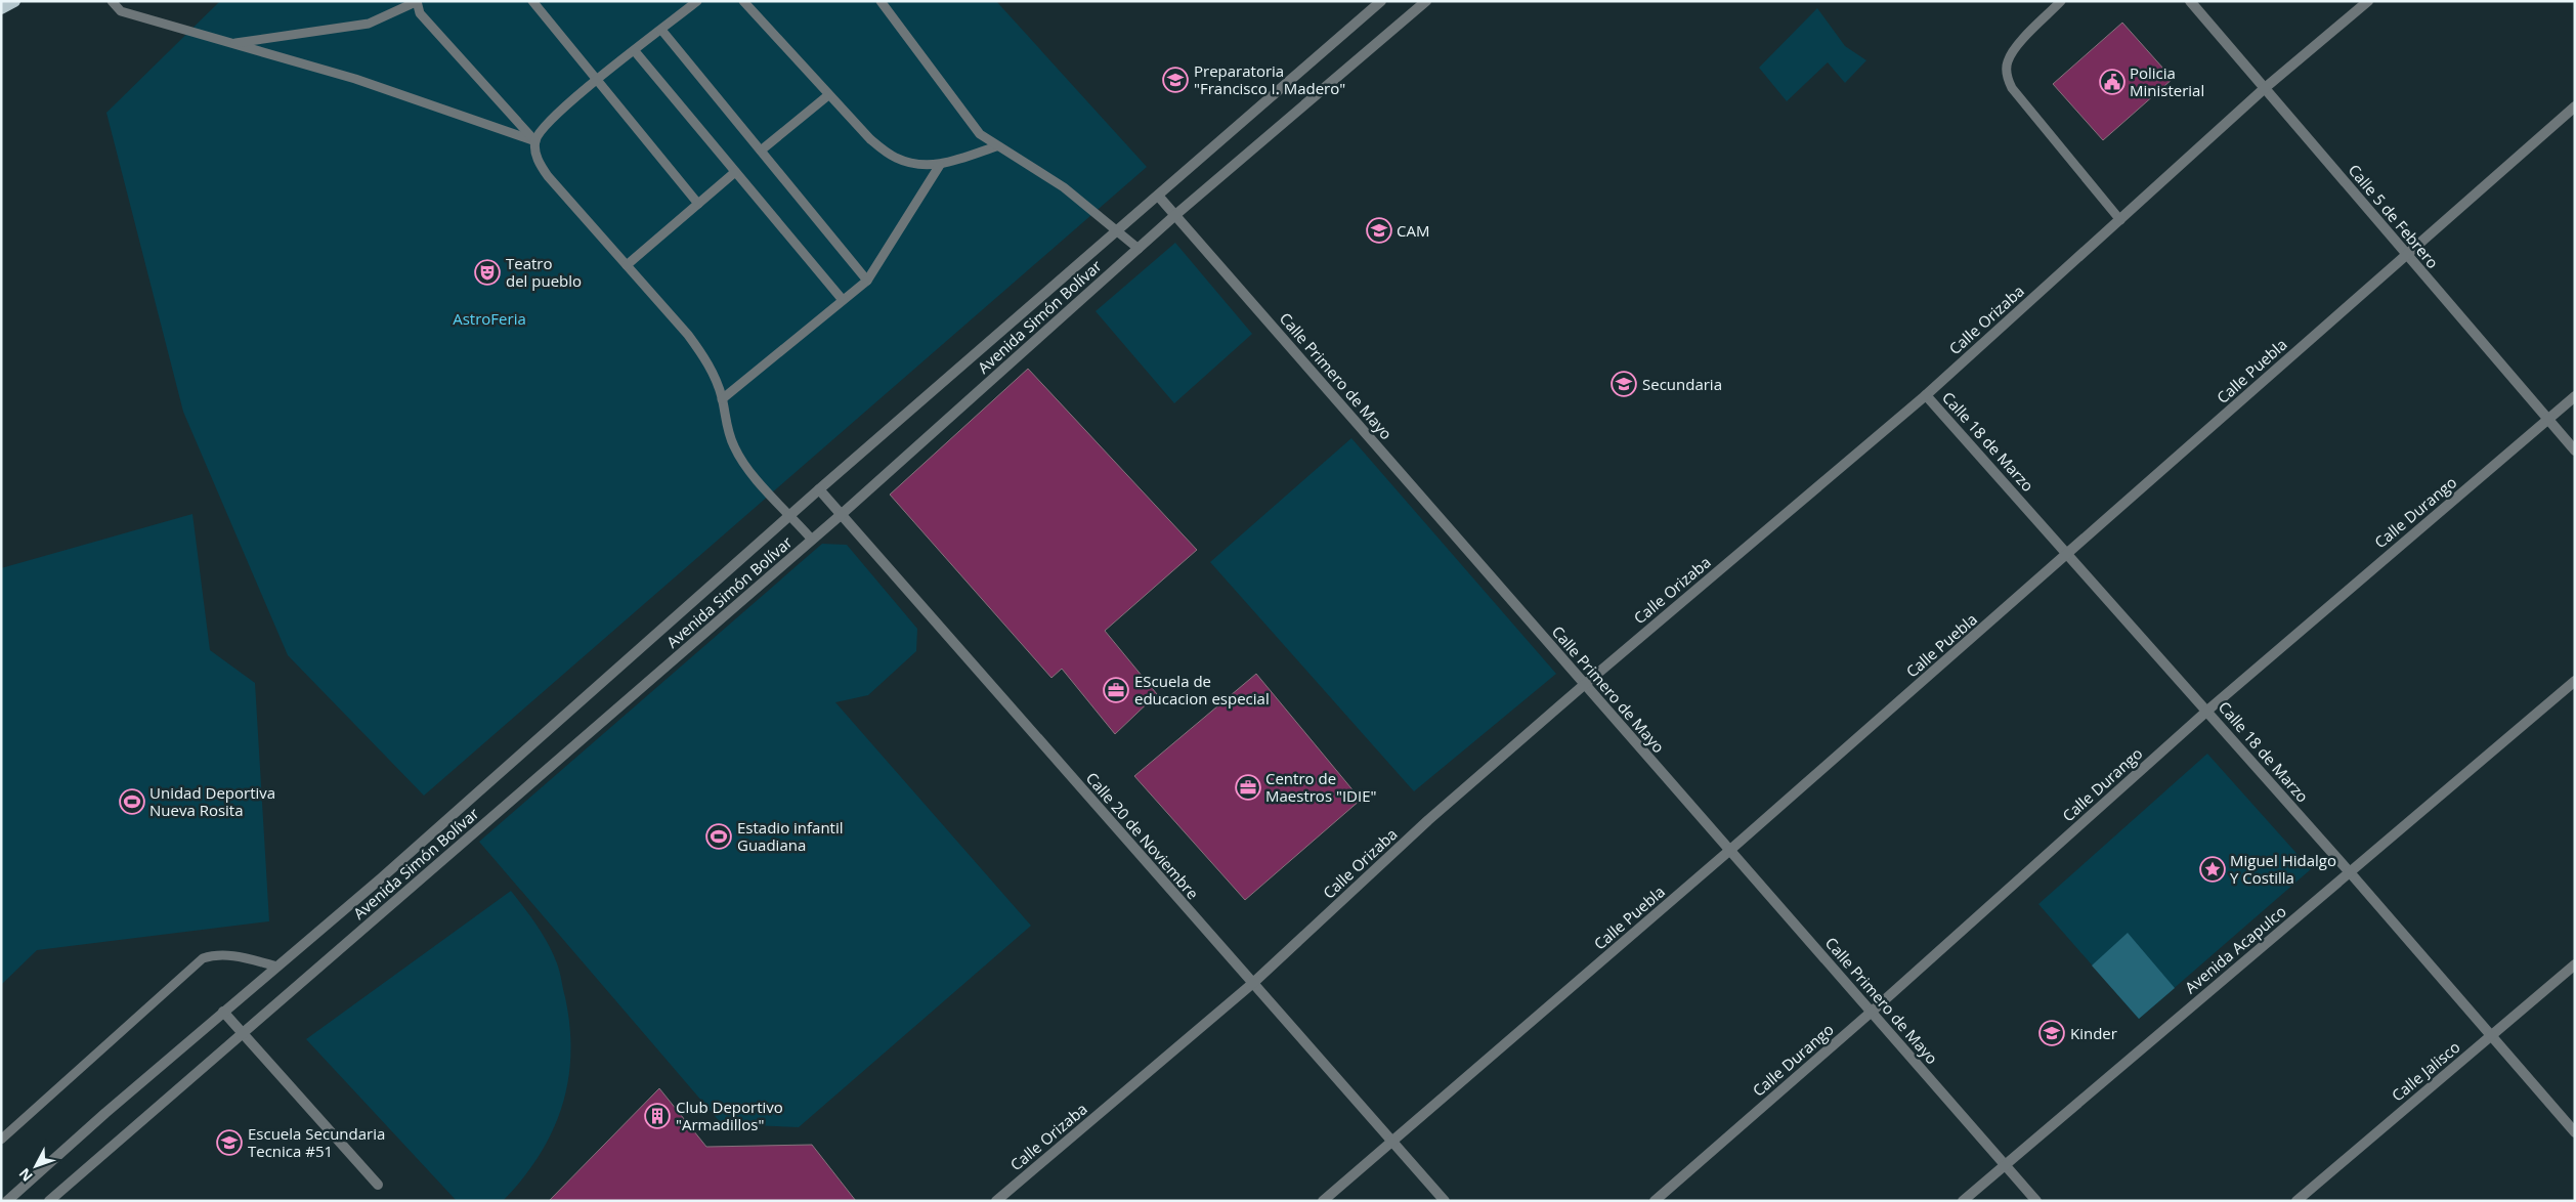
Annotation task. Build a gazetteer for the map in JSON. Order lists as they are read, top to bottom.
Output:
{
  "streets": {
    "street": [
      "Calle 5 de Febrero",
      "Avenida Simón Bolívar",
      "Calle Orizaba",
      "Calle Puebla",
      "Calle Primero de Mayo",
      "Calle 18 de Marzo",
      "Calle Durango",
      "Calle 20 de Noviembre",
      "Avenida Acapulco",
      "Calle Jalisco"
    ]
  },
  "crossings": [
    ["Calle 5 de Febrero", "Calle Orizaba"],
    ["Calle 5 de Febrero", "Calle Puebla"],
    ["Calle 5 de Febrero", "Calle Durango"],
    ["Avenida Simón Bolívar", "Calle Primero de Mayo"],
    ["Avenida Simón Bolívar", "Calle 20 de Noviembre"],
    ["Calle Orizaba", "Calle Primero de Mayo"],
    ["Calle Orizaba", "Calle 18 de Marzo"],
    ["Calle Orizaba", "Calle 20 de Noviembre"],
    ["Calle Puebla", "Calle Primero de Mayo"],
    ["Calle Puebla", "Calle 18 de Marzo"],
    ["Calle Puebla", "Calle 20 de Noviembre"],
    ["Calle Primero de Mayo", "Calle Durango"],
    ["Calle Primero de Mayo", "Avenida Acapulco"],
    ["Calle 18 de Marzo", "Calle Durango"],
    ["Calle 18 de Marzo", "Avenida Acapulco"],
    ["Calle 18 de Marzo", "Calle Jalisco"]
  ],
  "parks": ["AstroFeria"],
  "places": {
    "school or university": [
      "Preparatoria \"Francisco I. Madero\"",
      "CAM",
      "Secundaria",
      "Kinder",
      "Escuela Secundaria Tecnica #51"
    ],
    "public building": ["Policia Ministerial"],
    "theatre": ["Teatro del pueblo"],
    "office": ["EScuela de educacion especial", "Centro de Maestros \"IDIE\""],
    "sports": ["Unidad Deportiva Nueva Rosita", "Estadio infantil Guadiana"],
    "place": ["Miguel Hidalgo Y Costilla"],
    "building": ["Club Deportivo \"Armadillos\""]
  },
  "north": "bottom left"
}
